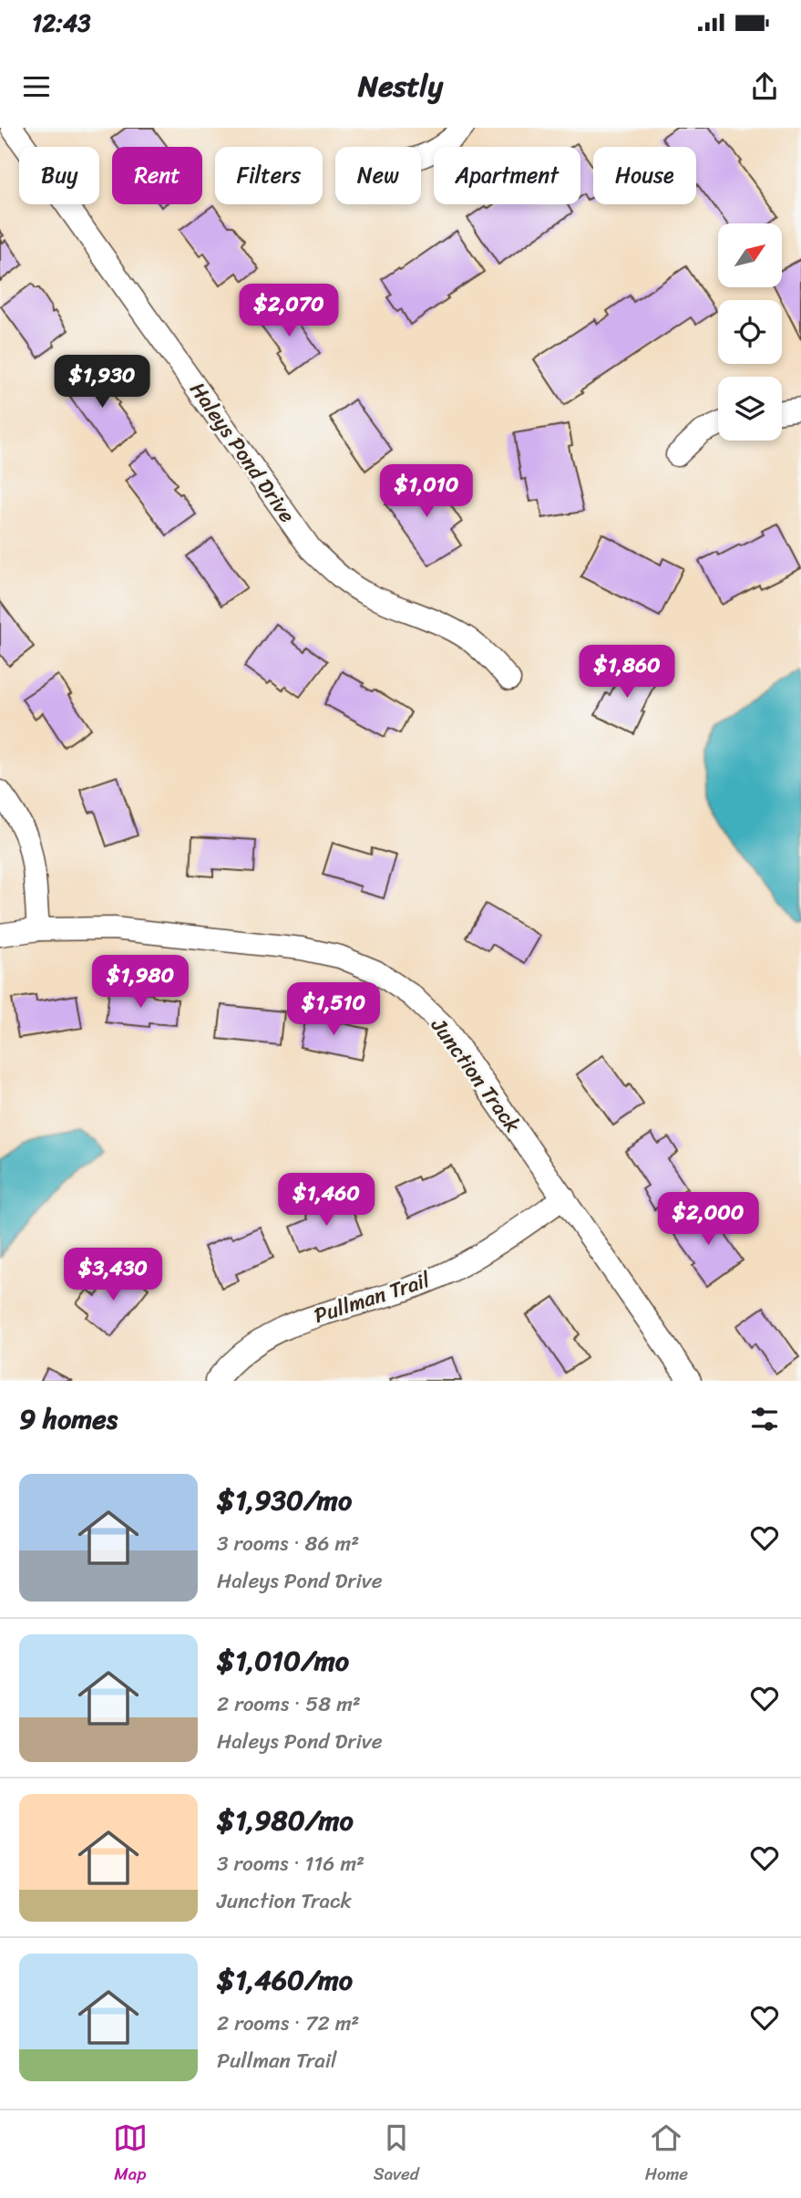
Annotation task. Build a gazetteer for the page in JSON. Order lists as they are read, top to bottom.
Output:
{
  "streets": {
    "street": ["Haleys Pond Drive", "Junction Track", "Pullman Trail"]
  },
  "crossings": [
    ["Junction Track", "Pullman Trail"]
  ],
  "north": "top right",
  "page": {
    "status": "12:43",
    "header": "Nestly",
    "chip": [
      "Buy",
      "Rent",
      "Filters",
      "New",
      "Apartment",
      "House"
    ],
    "price": [
      "$2,070",
      "$1,930",
      "$1,010",
      "$1,860",
      "$1,980",
      "$1,510",
      "$1,460",
      "$2,000",
      "$3,430"
    ],
    "heading": "9 homes",
    "list": [
      {
        "name": "$1,930/mo",
        "note": "3 rooms · 86 m² · Haleys Pond Drive"
      },
      {
        "name": "$1,010/mo",
        "note": "2 rooms · 58 m² · Haleys Pond Drive"
      },
      {
        "name": "$1,980/mo",
        "note": "3 rooms · 116 m² · Junction Track"
      },
      {
        "name": "$1,460/mo",
        "note": "2 rooms · 72 m² · Pullman Trail"
      }
    ],
    "tabs": ["Map", "Saved", "Home"]
  }
}
